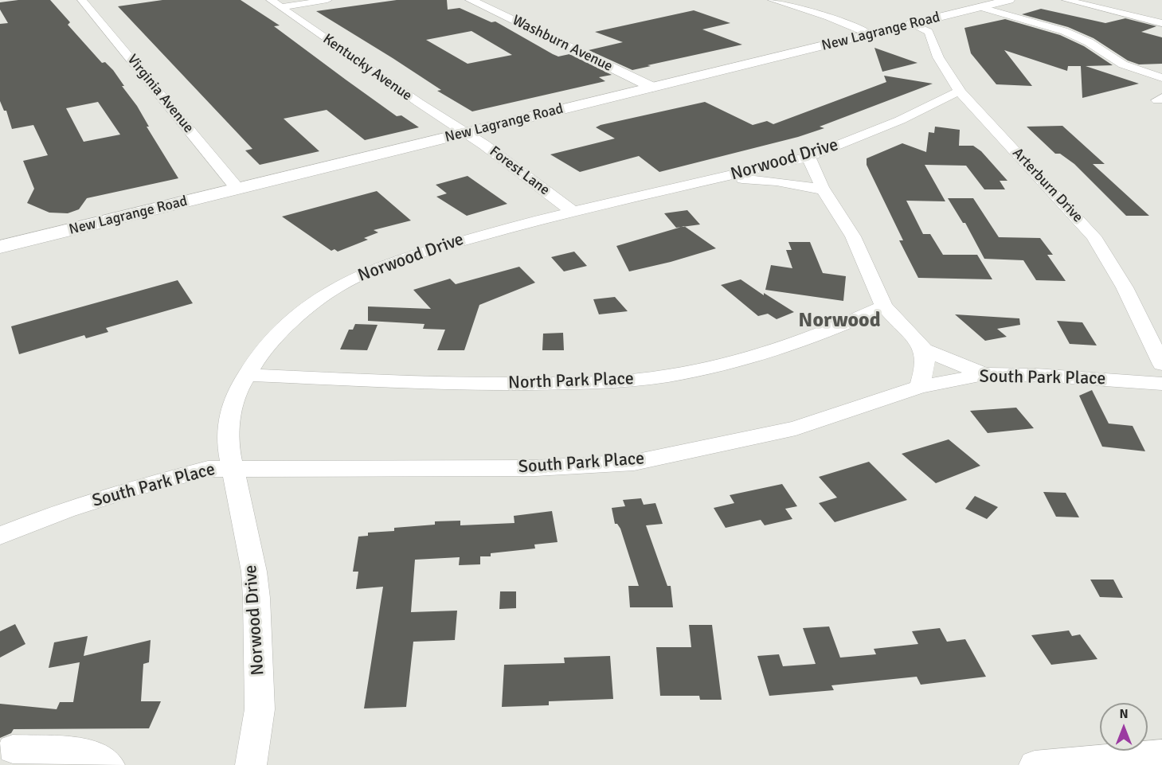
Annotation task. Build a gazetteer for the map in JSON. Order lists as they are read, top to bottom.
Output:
{
  "streets": {
    "main road": ["New Lagrange Road"],
    "street": [
      "Washburn Avenue",
      "Kentucky Avenue",
      "Virginia Avenue",
      "Norwood Drive",
      "Forest Lane",
      "Arterburn Drive",
      "South Park Place",
      "North Park Place"
    ]
  },
  "crossings": [
    ["New Lagrange Road", "Washburn Avenue"],
    ["New Lagrange Road", "Kentucky Avenue"],
    ["New Lagrange Road", "Virginia Avenue"],
    ["New Lagrange Road", "Forest Lane"],
    ["New Lagrange Road", "Arterburn Drive"],
    ["Kentucky Avenue", "Forest Lane"],
    ["Norwood Drive", "Forest Lane"],
    ["Norwood Drive", "Arterburn Drive"],
    ["Norwood Drive", "South Park Place"],
    ["Norwood Drive", "North Park Place"]
  ],
  "districts": ["Norwood"],
  "north": "top"
}
